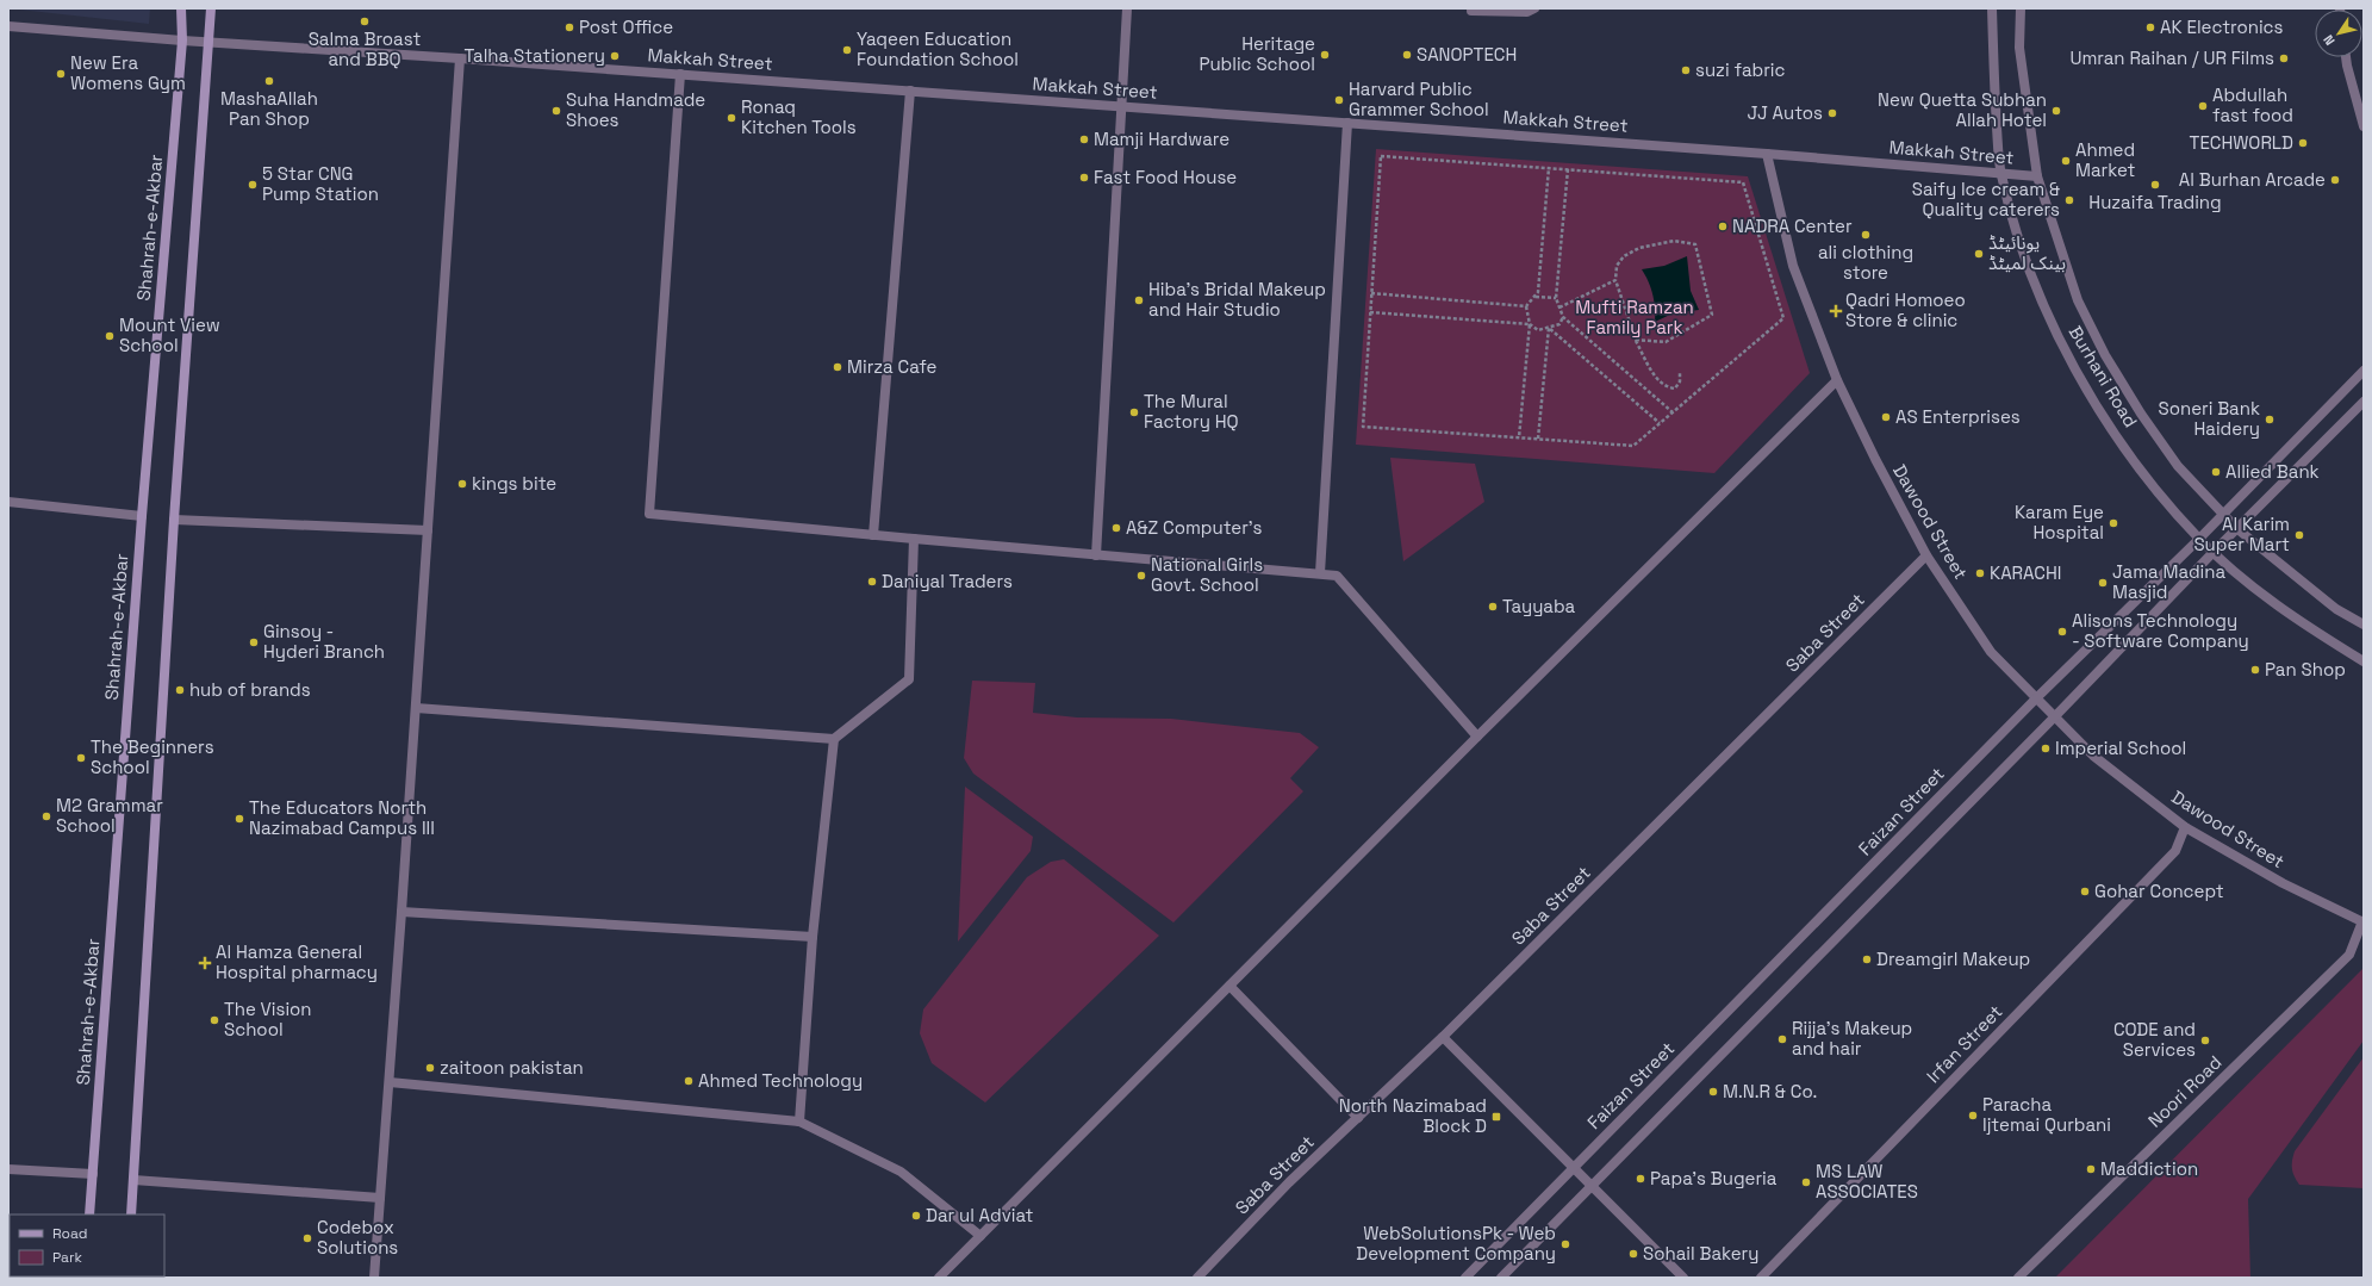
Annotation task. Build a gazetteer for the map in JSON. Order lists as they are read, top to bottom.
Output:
{
  "streets": {
    "main road": ["Shahrah-e-Akbar"],
    "street": [
      "Makkah Street",
      "Burhani Road",
      "Dawood Street",
      "Saba Street",
      "Faizan Street",
      "Irfan Street",
      "Noori Road"
    ]
  },
  "crossings": [
    ["Makkah Street", "Shahrah-e-Akbar"],
    ["Makkah Street", "Burhani Road"],
    ["Makkah Street", "Dawood Street"],
    ["Burhani Road", "Faizan Street"],
    ["Dawood Street", "Saba Street"],
    ["Dawood Street", "Faizan Street"],
    ["Dawood Street", "Irfan Street"],
    ["Dawood Street", "Noori Road"]
  ],
  "parks": ["Mufti Ramzan Family Park"],
  "places": {
    "other": [
      "Salma Broast and BBQ",
      "Post Office",
      "AK Electronics",
      "Yaqeen Education Foundation School",
      "Heritage Public School",
      "SANOPTECH",
      "Talha Stationery",
      "Umran Raihan / UR Films",
      "suzi fabric",
      "New Era Womens Gym",
      "MashaAllah Pan Shop",
      "Harvard Public Grammer School",
      "Abdullah fast food",
      "Suha Handmade Shoes",
      "New Quetta Subhan Allah Hotel",
      "JJ Autos",
      "Ronaq Kitchen Tools",
      "Mamji Hardware",
      "TECHWORLD",
      "Ahmed Market",
      "Fast Food House",
      "Al Burhan Arcade",
      "5 Star CNG Pump Station",
      "Huzaifa Trading",
      "Saify Ice cream & Quality caterers",
      "NADRA Center",
      "ali clothing store",
      "یونائیٹڈ بینک لمیٹڈ",
      "Hiba's Bridal Makeup and Hair Studio",
      "Mount View School",
      "Mirza Cafe",
      "The Mural Factory HQ",
      "AS Enterprises",
      "Soneri Bank Haidery",
      "Allied Bank",
      "kings bite",
      "Karam Eye Hospital",
      "A&Z Computer's",
      "Al Karim Super Mart",
      "KARACHI",
      "National Girls Govt. School",
      "Daniyal Traders",
      "Jama Madina Masjid",
      "Tayyaba",
      "Alisons Technology - Software Company",
      "Ginsoy - Hyderi Branch",
      "Pan Shop",
      "hub of brands",
      "Imperial School",
      "The Beginners School",
      "M2 Grammar School",
      "The Educators North Nazimabad Campus III",
      "Gohar Concept",
      "Dreamgirl Makeup",
      "The Vision School",
      "Rijja's Makeup and hair",
      "CODE and Services",
      "zaitoon pakistan",
      "Ahmed Technology",
      "M.N.R & Co.",
      "Paracha Ijtemai Qurbani",
      "Maddiction",
      "Papa's Bugeria",
      "MS LAW ASSOCIATES",
      "Dar ul Adviat",
      "Codebox Solutions",
      "WebSolutionsPk - Web Development Company",
      "Sohail Bakery"
    ],
    "health": ["Qadri Homoeo Store & clinic", "Al Hamza General Hospital pharmacy"],
    "transit": ["North Nazimabad Block D"]
  },
  "legend": ["Road", "Park"],
  "north": "bottom left"
}
